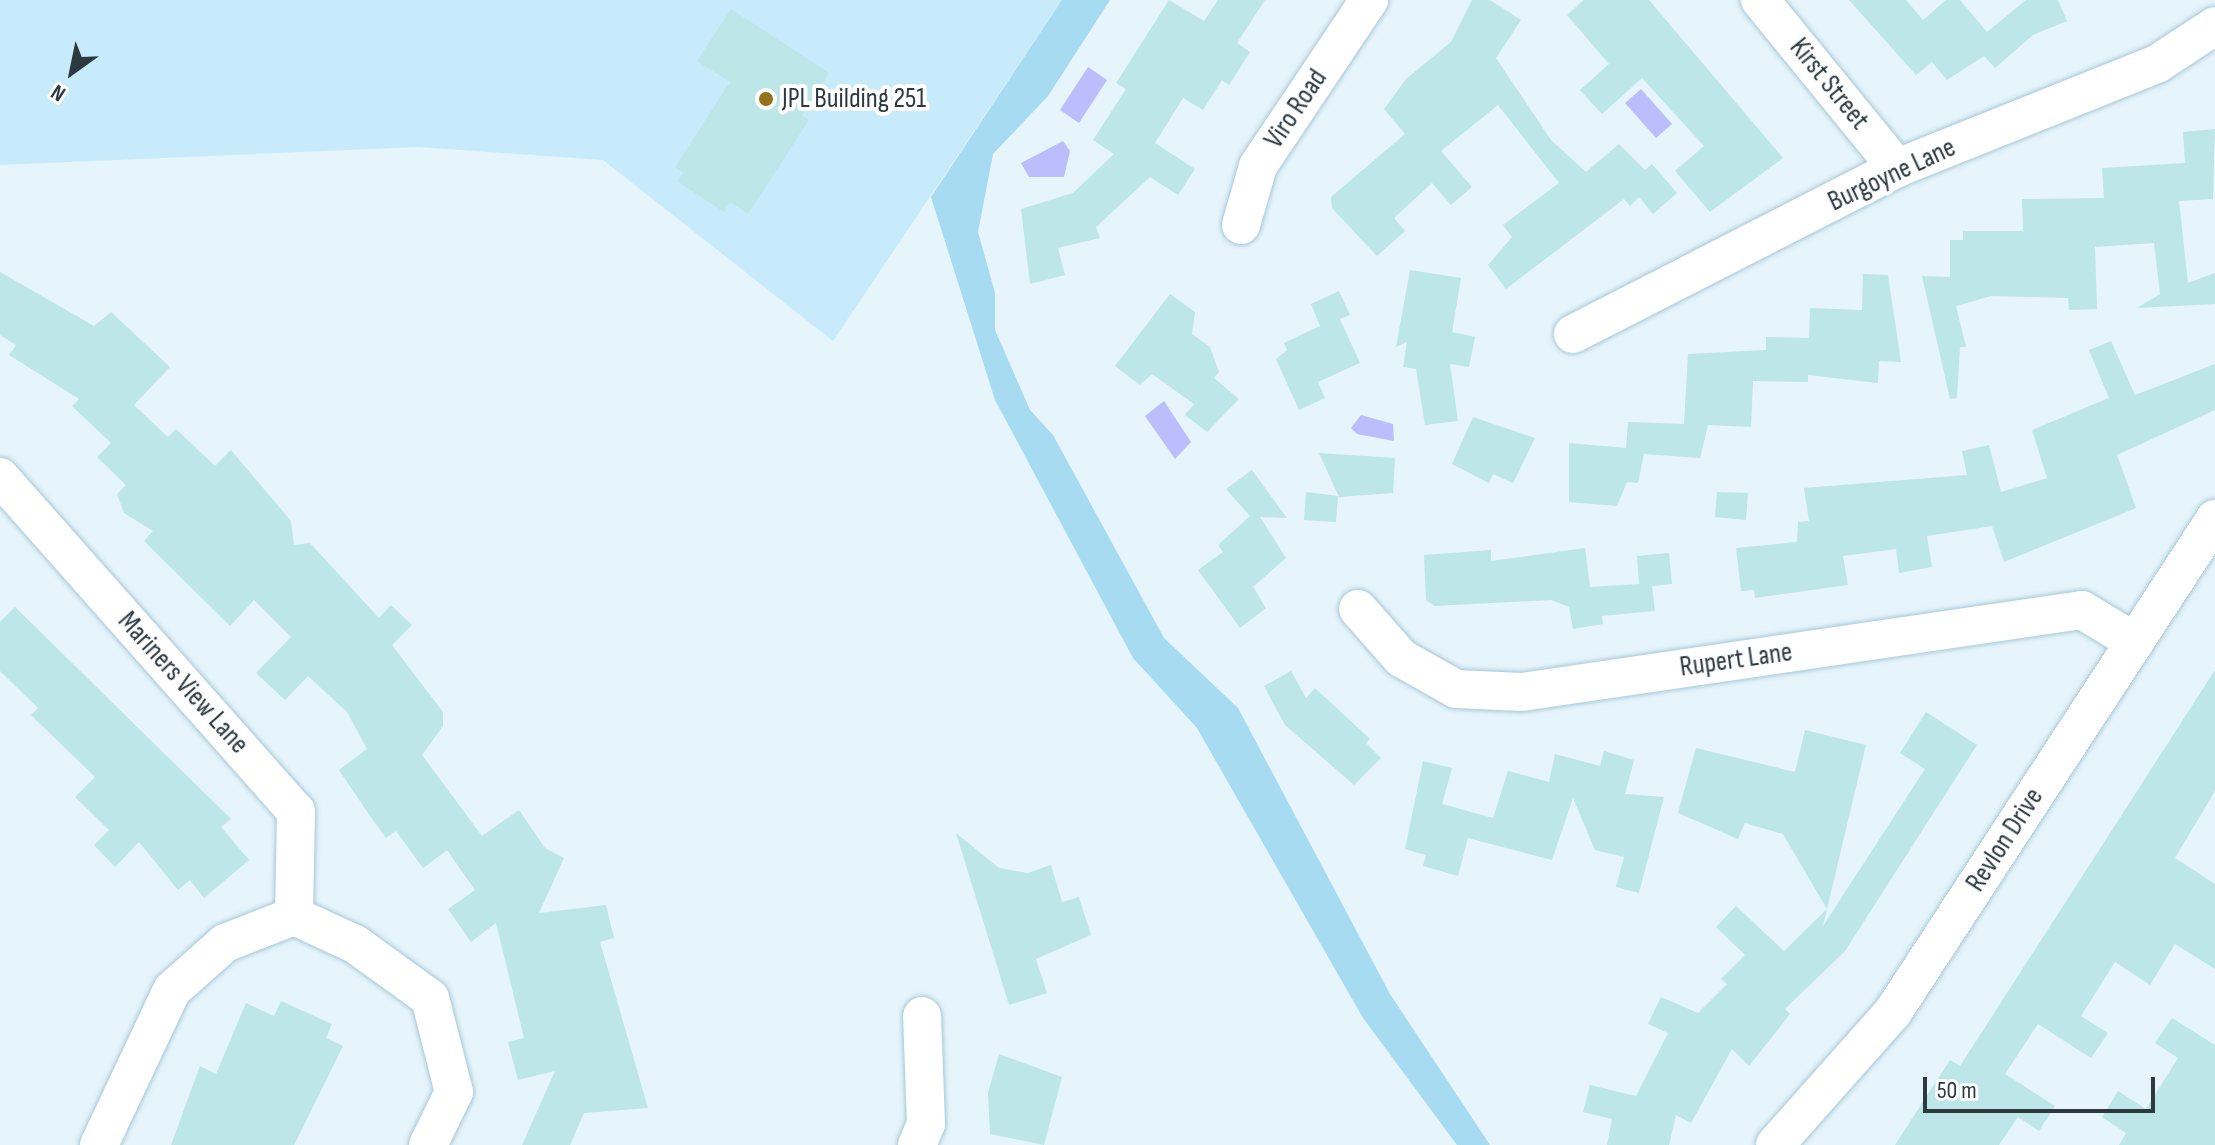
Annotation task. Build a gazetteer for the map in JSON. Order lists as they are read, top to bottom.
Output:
{
  "streets": {
    "street": [
      "Kirst Street",
      "Viro Road",
      "Burgoyne Lane",
      "Rupert Lane",
      "Mariners View Lane",
      "Revlon Drive"
    ]
  },
  "crossings": [
    ["Kirst Street", "Burgoyne Lane"],
    ["Rupert Lane", "Revlon Drive"]
  ],
  "places": ["JPL Building 251"],
  "scale_bar": "50 m",
  "north": "bottom left"
}
